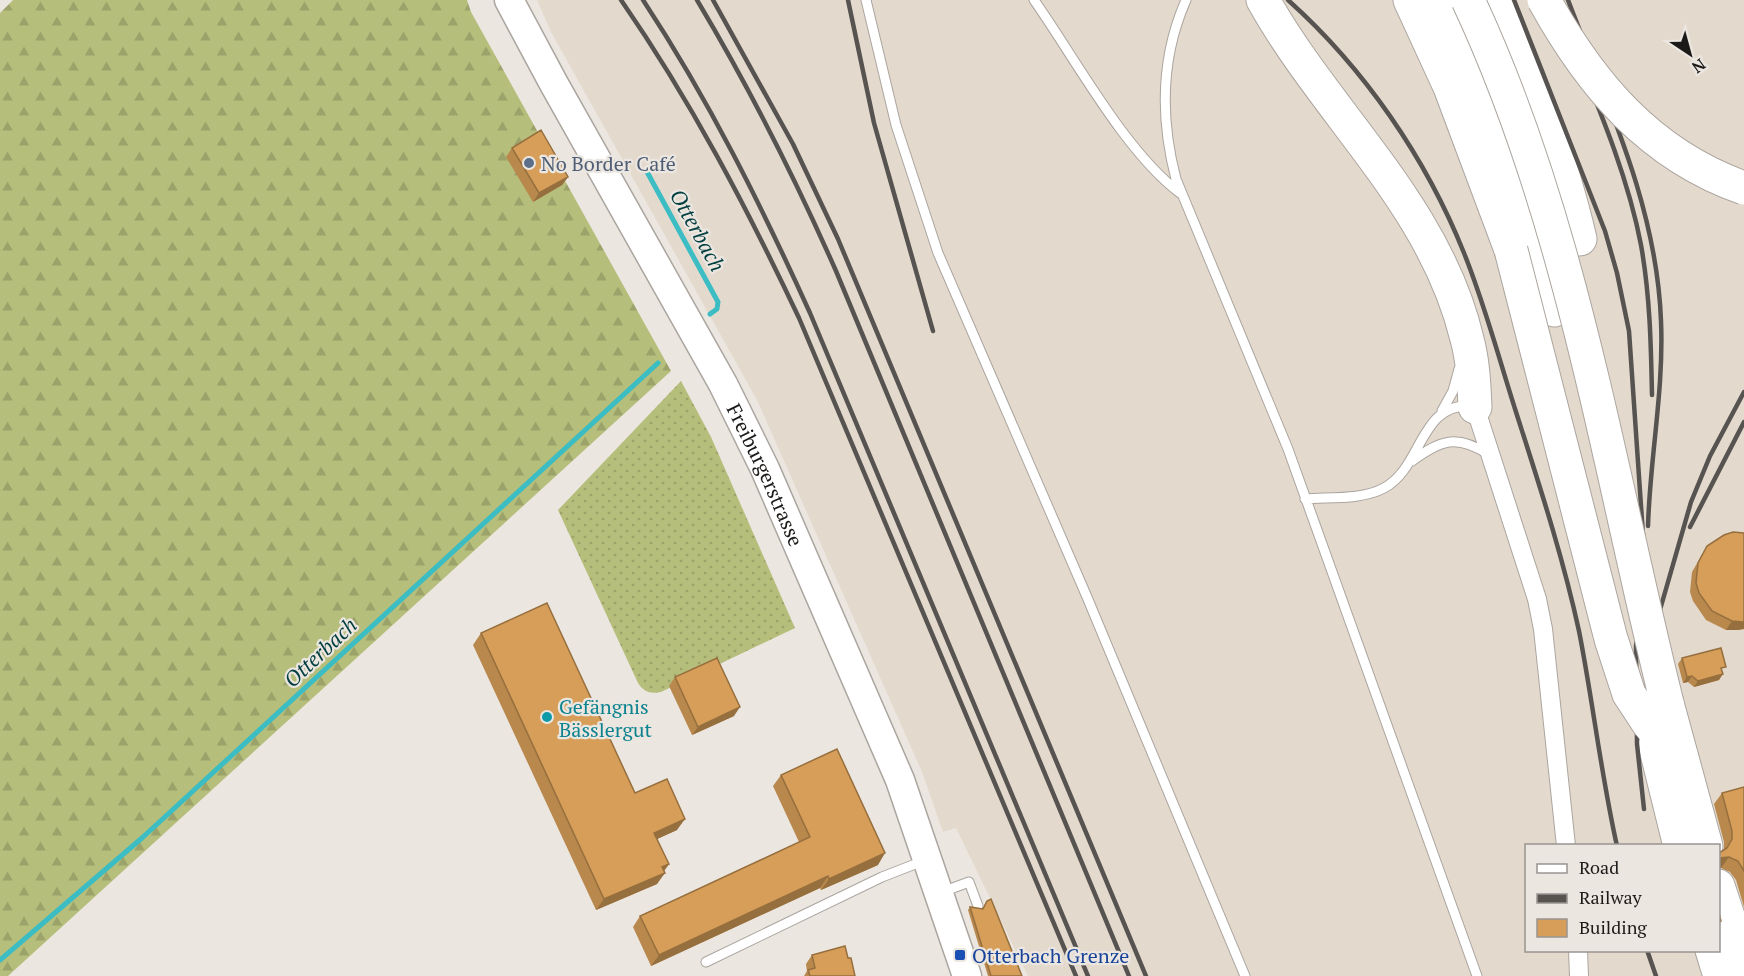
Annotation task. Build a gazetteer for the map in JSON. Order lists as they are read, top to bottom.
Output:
{
  "streets": {
    "main road": ["Freiburgerstrasse"]
  },
  "water": ["Otterbach"],
  "places": {
    "other": ["No Border Café", "Gefängnis Bässlergut"],
    "transit": ["Otterbach Grenze"]
  },
  "legend": ["Road", "Railway", "Building"],
  "north": "bottom right"
}
